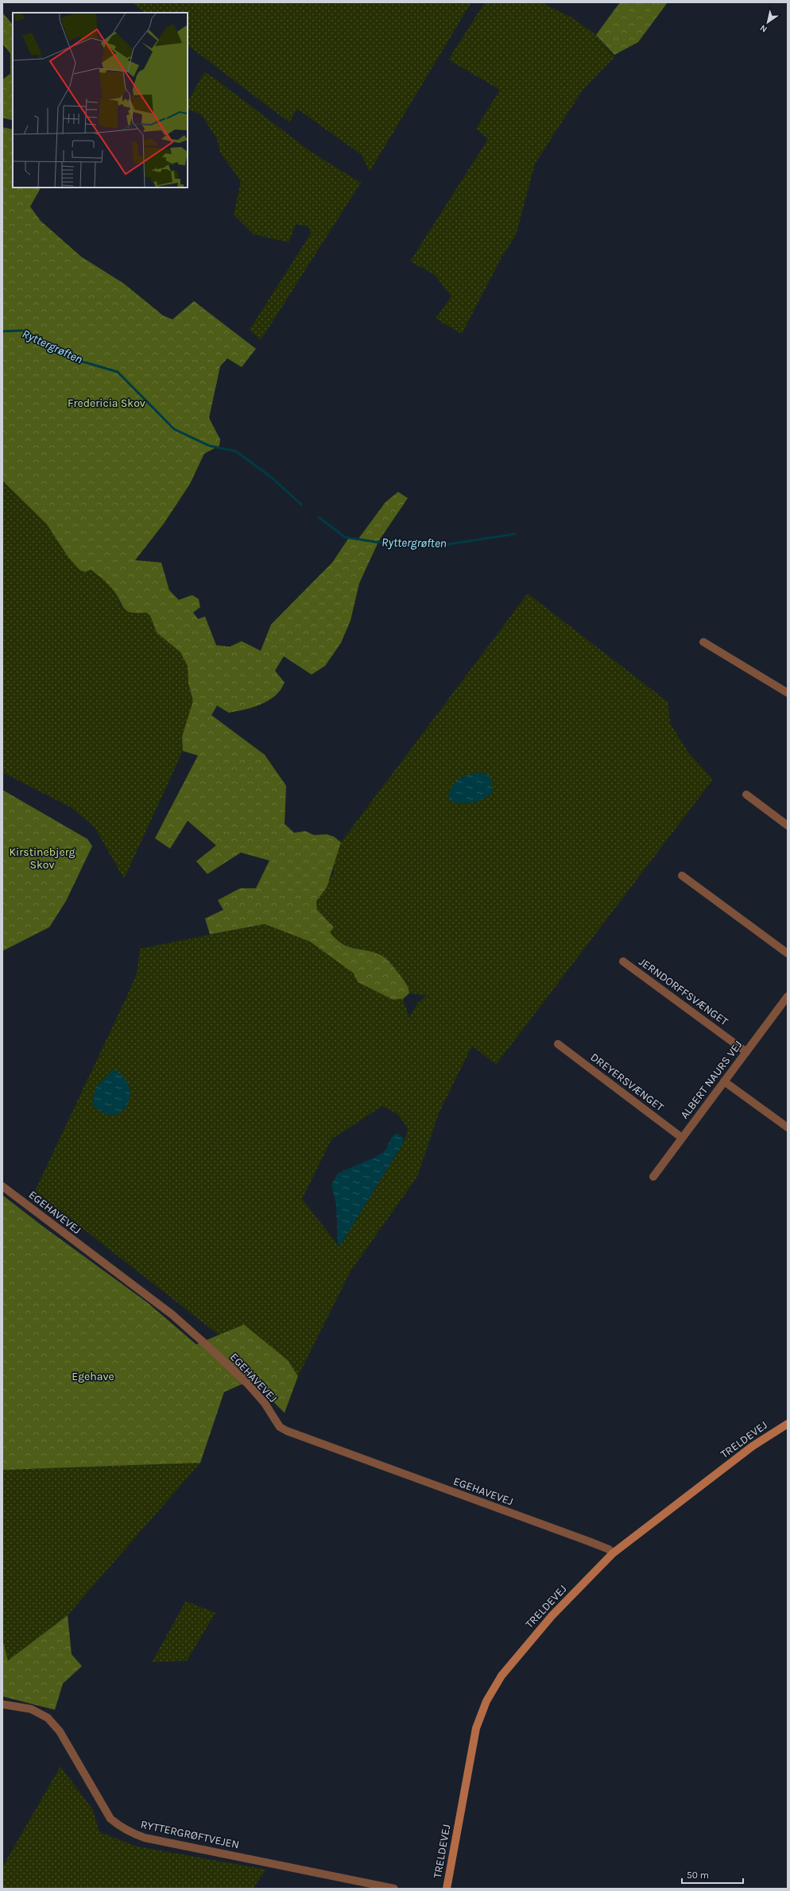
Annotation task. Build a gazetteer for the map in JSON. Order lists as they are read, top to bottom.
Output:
{
  "streets": {
    "street": [
      "JERNDORFFSVÆNGET",
      "ALBERT NAURS VEJ",
      "DREYERSVÆNGET",
      "EGEHAVEVEJ",
      "TRELDEVEJ",
      "RYTTERGRØFTVEJEN"
    ]
  },
  "crossings": [
    ["JERNDORFFSVÆNGET", "ALBERT NAURS VEJ"],
    ["ALBERT NAURS VEJ", "DREYERSVÆNGET"],
    ["EGEHAVEVEJ", "TRELDEVEJ"]
  ],
  "water": ["Ryttergrøften"],
  "parks": ["Fredericia Skov", "Kirstinebjerg Skov", "Egehave"],
  "scale_bar": "50 m",
  "north": "bottom left"
}
